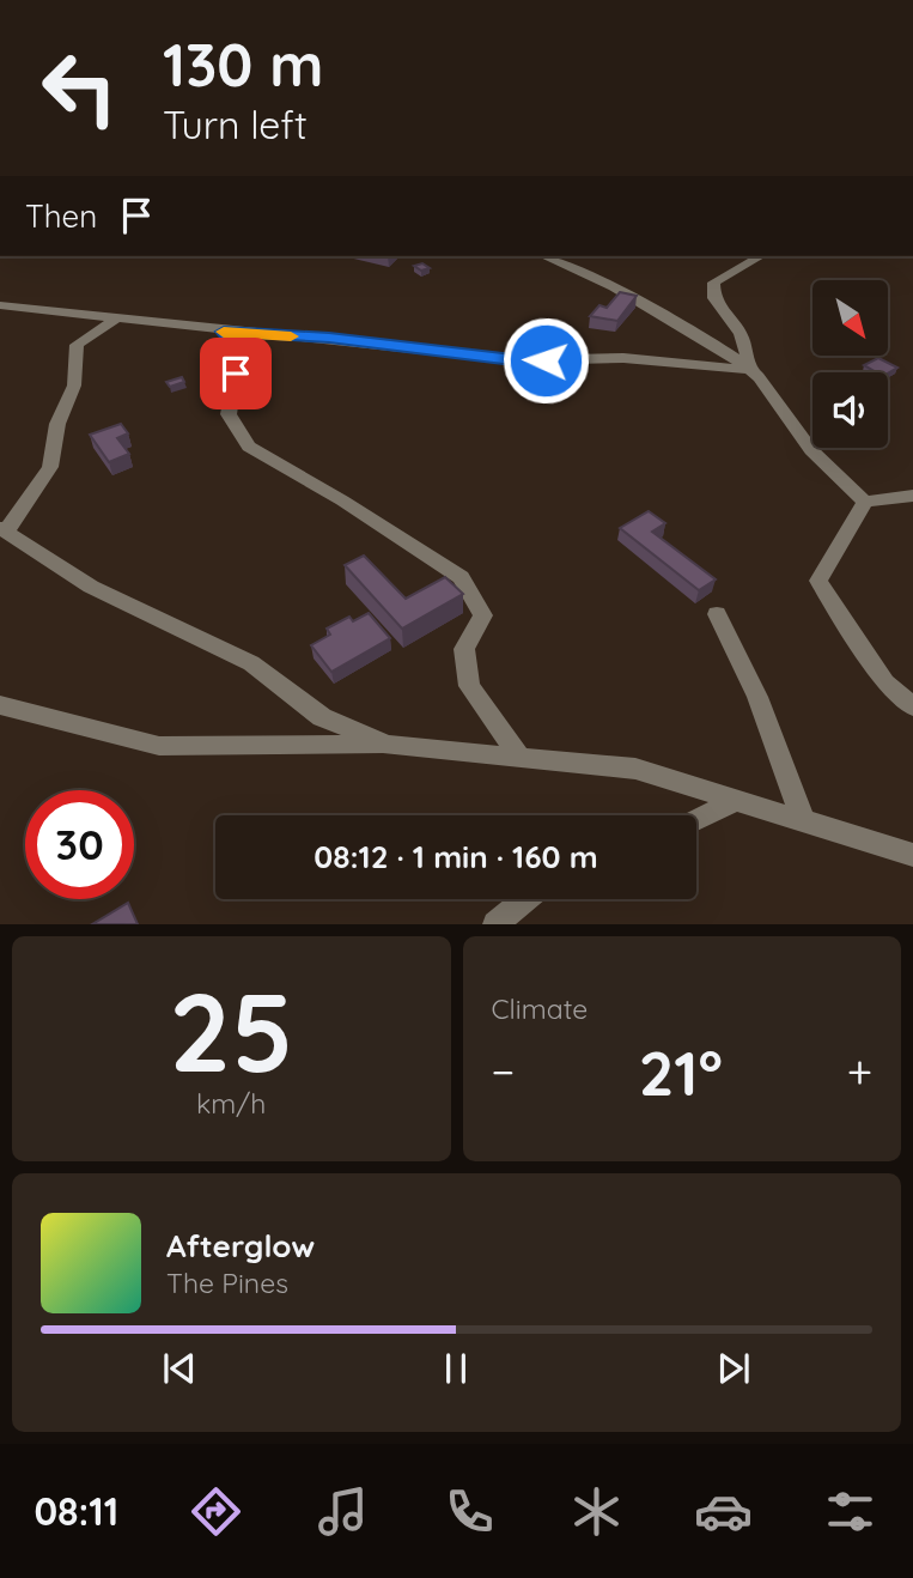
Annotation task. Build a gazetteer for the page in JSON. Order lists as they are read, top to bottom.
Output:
{
  "north": "bottom right",
  "page": {
    "turn": ["130 m", "Turn left"],
    "then": "Then",
    "limit": "30",
    "trip": "08:12 · 1 min · 160 m",
    "tile": [
      ["25", "km/h"],
      "Climate"
    ],
    "heat": ["−", "21°", "+"],
    "song": ["Afterglow", "The Pines"],
    "tabs": "08:11"
  }
}
